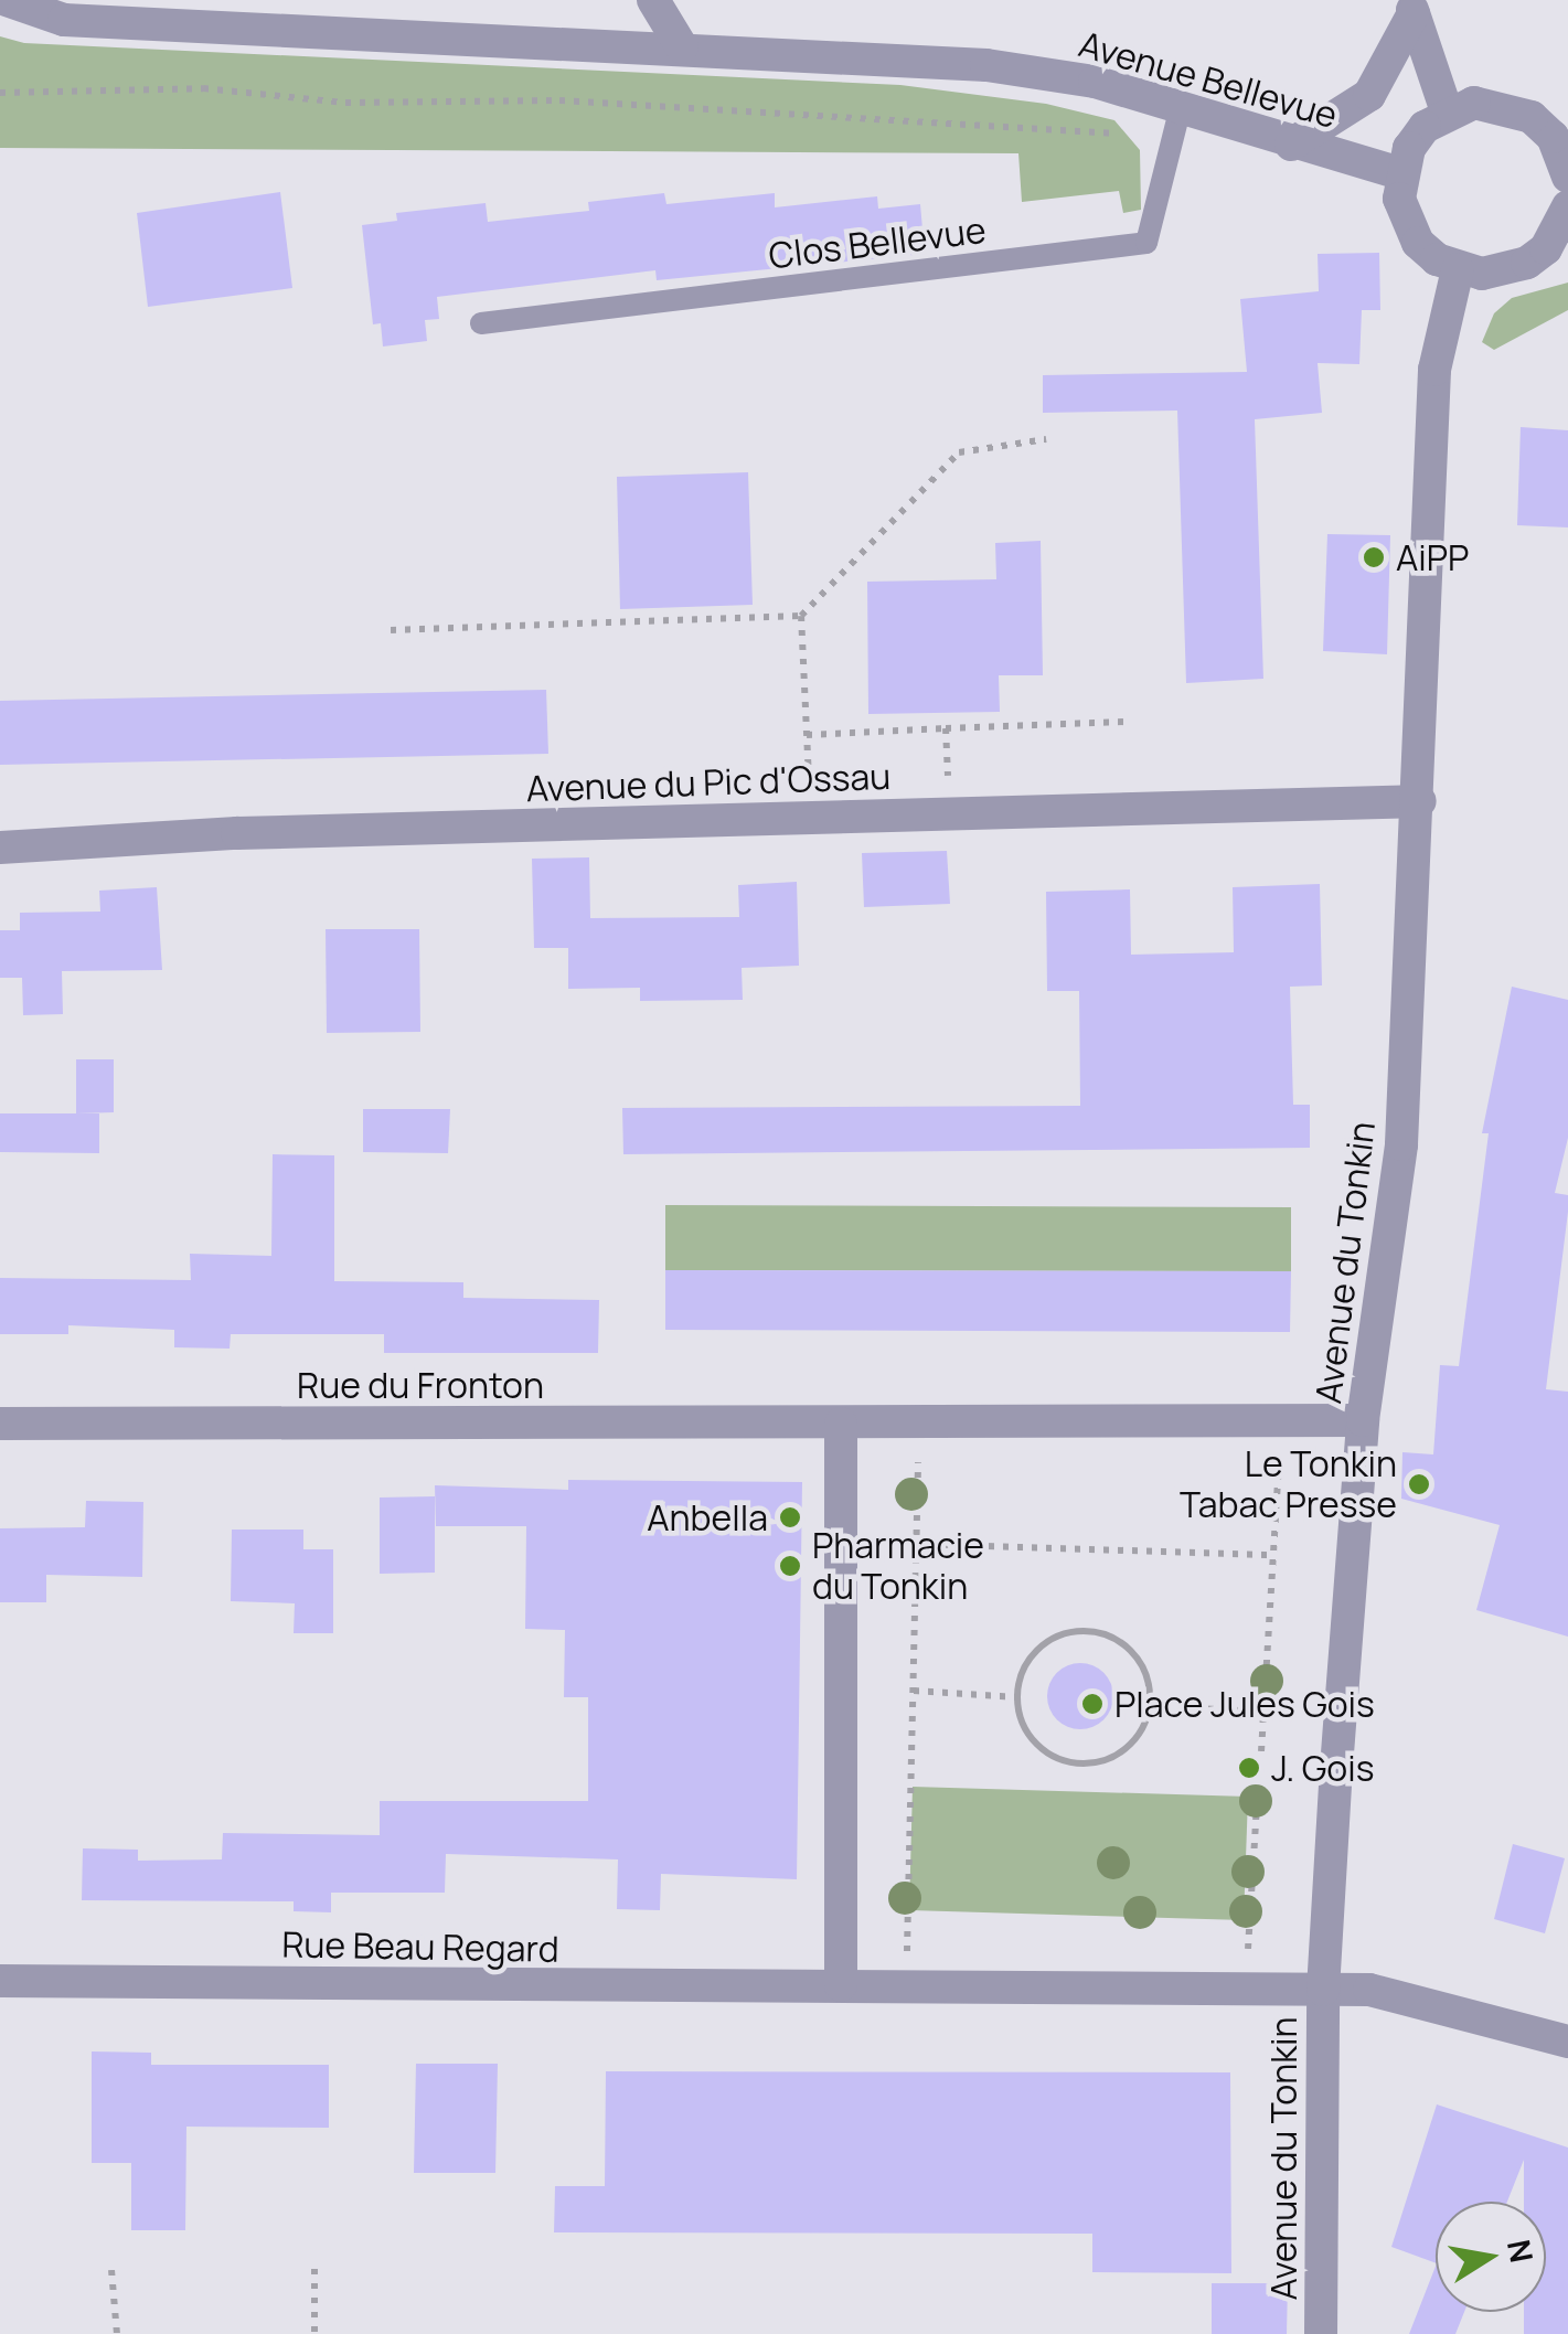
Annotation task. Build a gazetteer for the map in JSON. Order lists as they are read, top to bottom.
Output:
{
  "streets": {
    "street": [
      "Avenue Bellevue",
      "Avenue du Pic d'Ossau",
      "Avenue du Tonkin",
      "Rue du Fronton",
      "Rue Beau Regard"
    ],
    "lane": ["Clos Bellevue"]
  },
  "crossings": [
    ["Avenue Bellevue", "Clos Bellevue"],
    ["Avenue du Pic d'Ossau", "Avenue du Tonkin"]
  ],
  "places": [
    "AiPP",
    "Le Tonkin Tabac Presse",
    "Anbella",
    "Pharmacie du Tonkin",
    "Place Jules Gois",
    "J. Gois"
  ],
  "north": "right"
}
